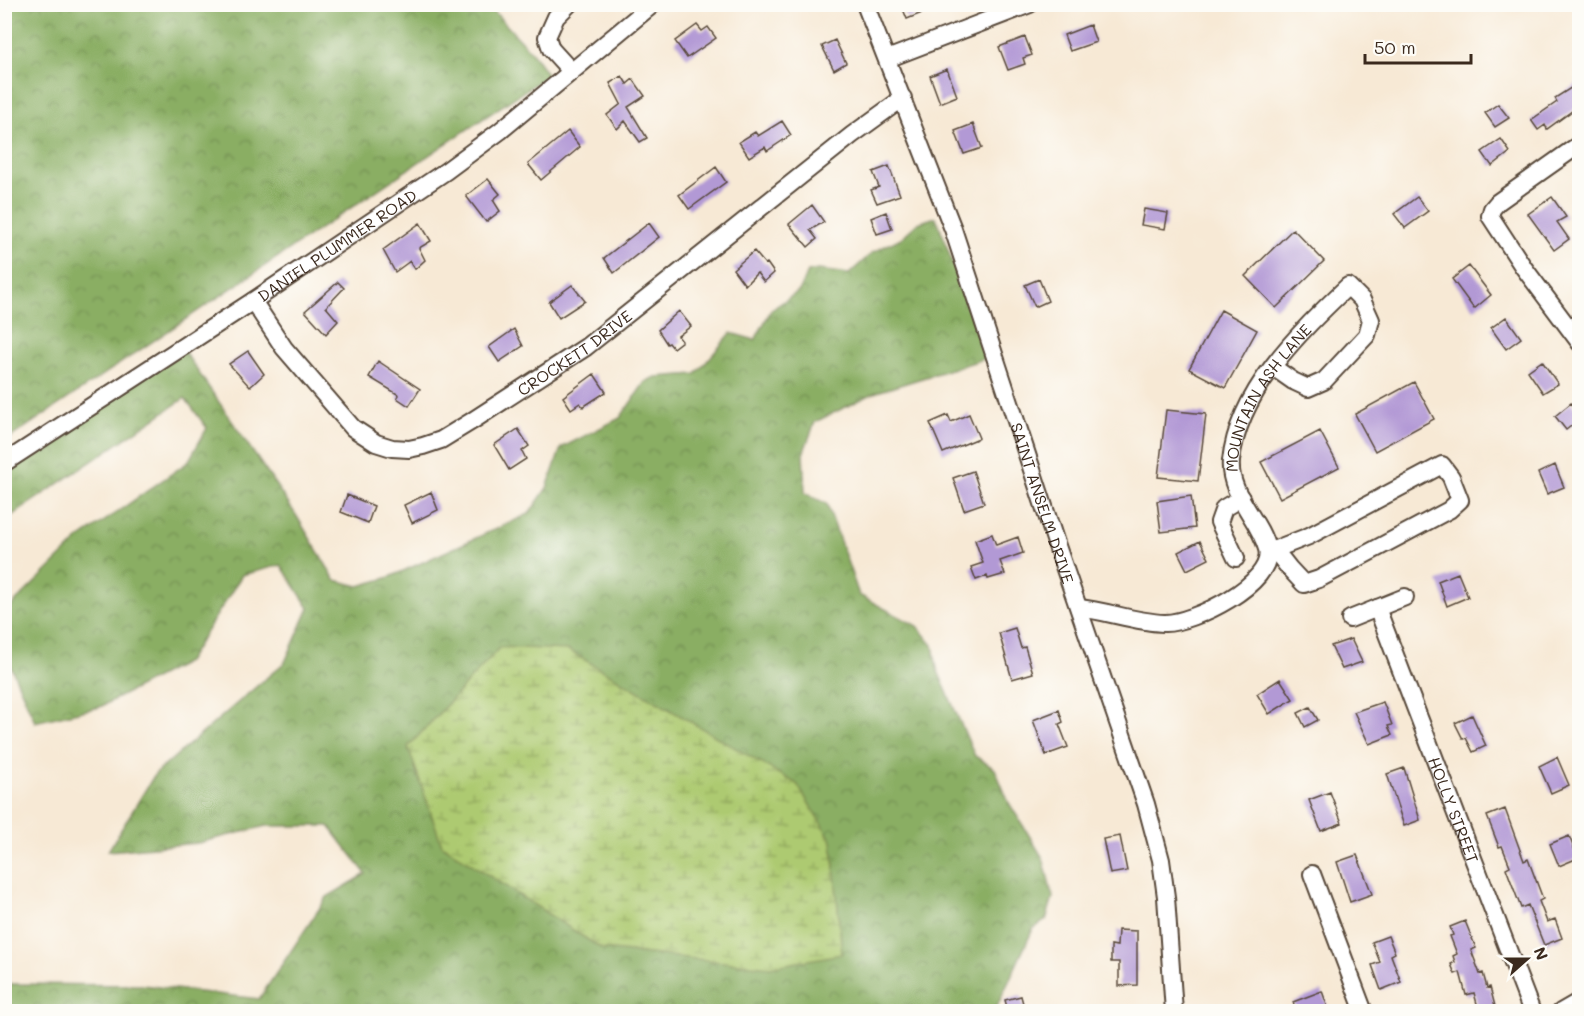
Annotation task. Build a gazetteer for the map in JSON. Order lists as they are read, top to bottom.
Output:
{
  "streets": {
    "street": [
      "DANIEL PLUMMER ROAD",
      "CROCKETT DRIVE",
      "MOUNTAIN ASH LANE",
      "SAINT ANSELM DRIVE",
      "HOLLY STREET"
    ]
  },
  "crossings": [
    ["DANIEL PLUMMER ROAD", "CROCKETT DRIVE"],
    ["CROCKETT DRIVE", "SAINT ANSELM DRIVE"]
  ],
  "scale_bar": "50 m",
  "north": "right"
}
